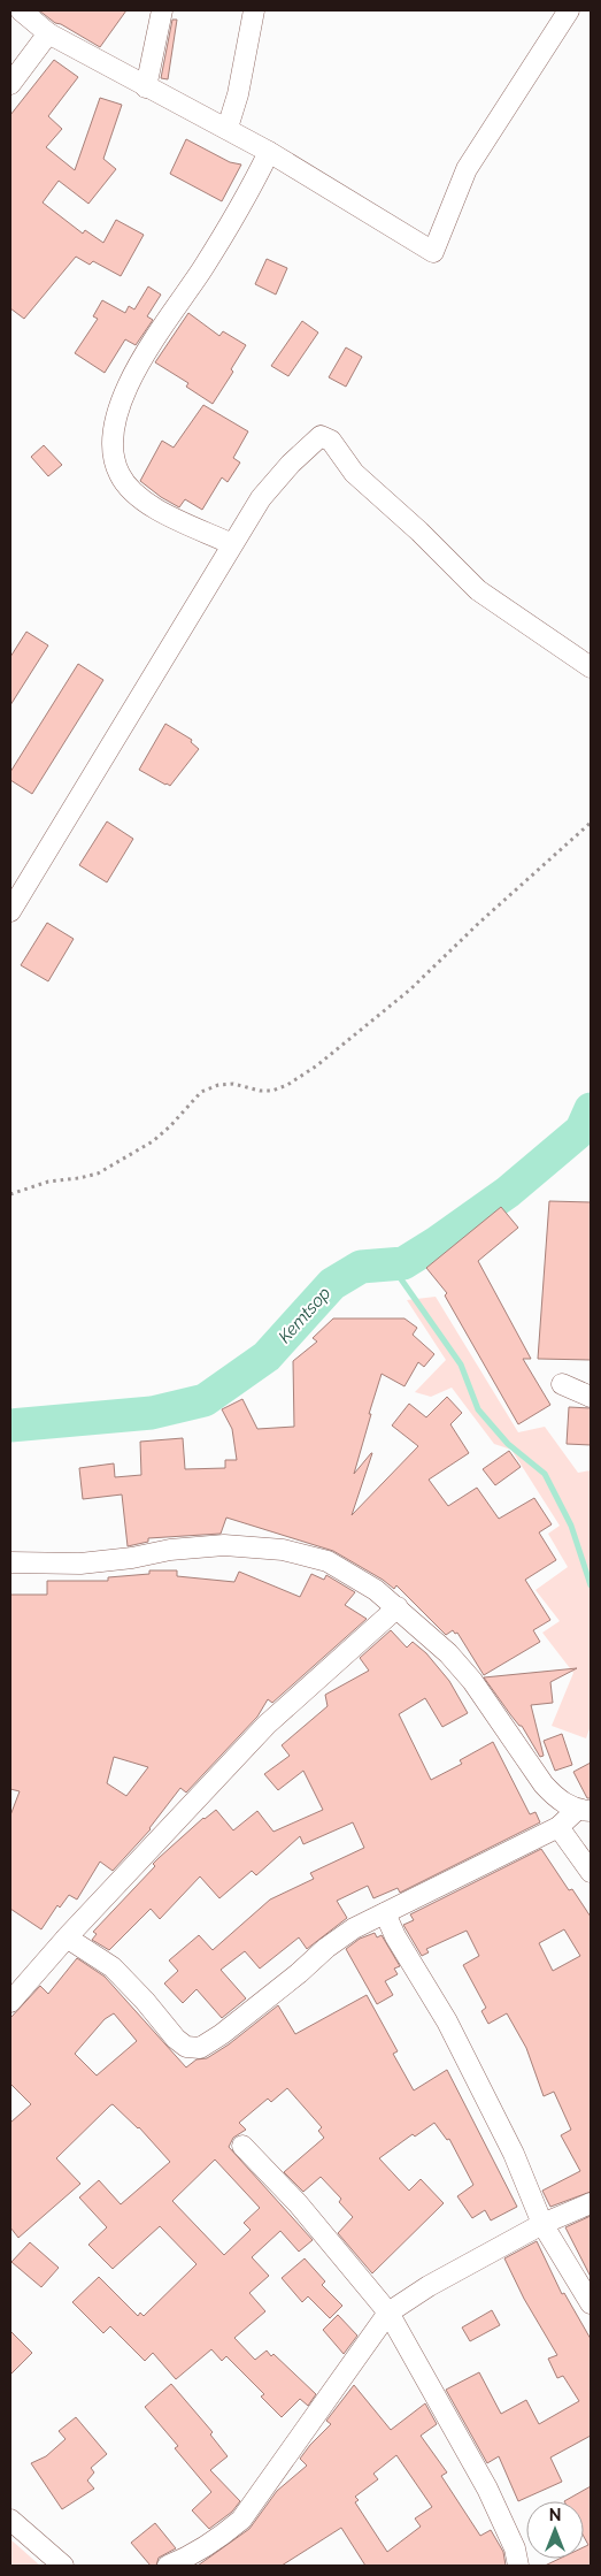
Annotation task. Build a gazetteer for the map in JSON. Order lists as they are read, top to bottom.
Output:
{
  "water": ["Kemtsop"],
  "north": "top"
}
